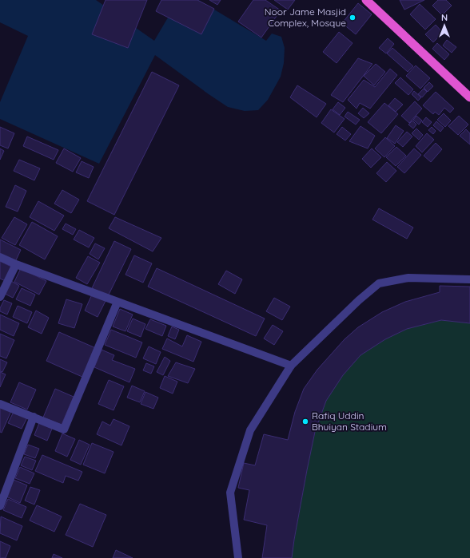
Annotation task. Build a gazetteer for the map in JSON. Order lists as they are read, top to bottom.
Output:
{
  "places": ["Noor Jame Masjid Complex, Mosque", "Rafiq Uddin Bhuiyan Stadium"],
  "north": "top"
}
